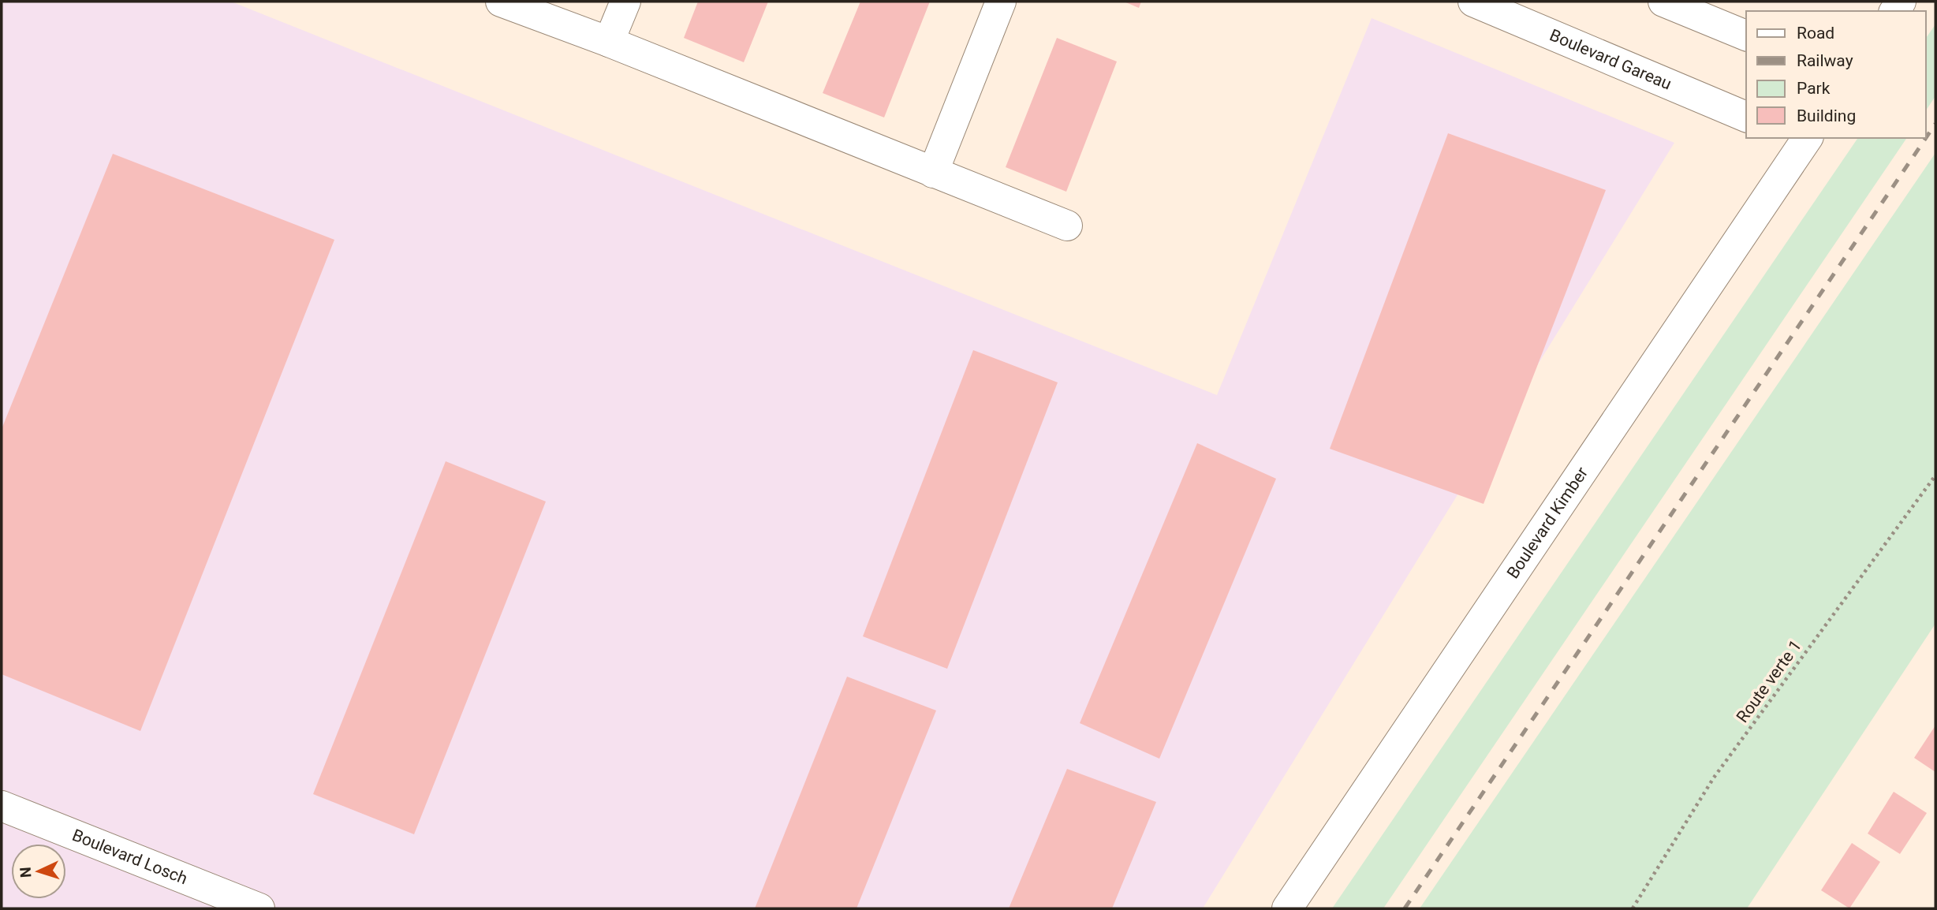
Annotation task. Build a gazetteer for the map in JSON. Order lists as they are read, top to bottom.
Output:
{
  "streets": {
    "street": ["Boulevard Gareau", "Boulevard Kimber", "Boulevard Losch"],
    "path": ["Route verte 1"]
  },
  "legend": [
    "Road",
    "Railway",
    "Park",
    "Building"
  ],
  "north": "left"
}
